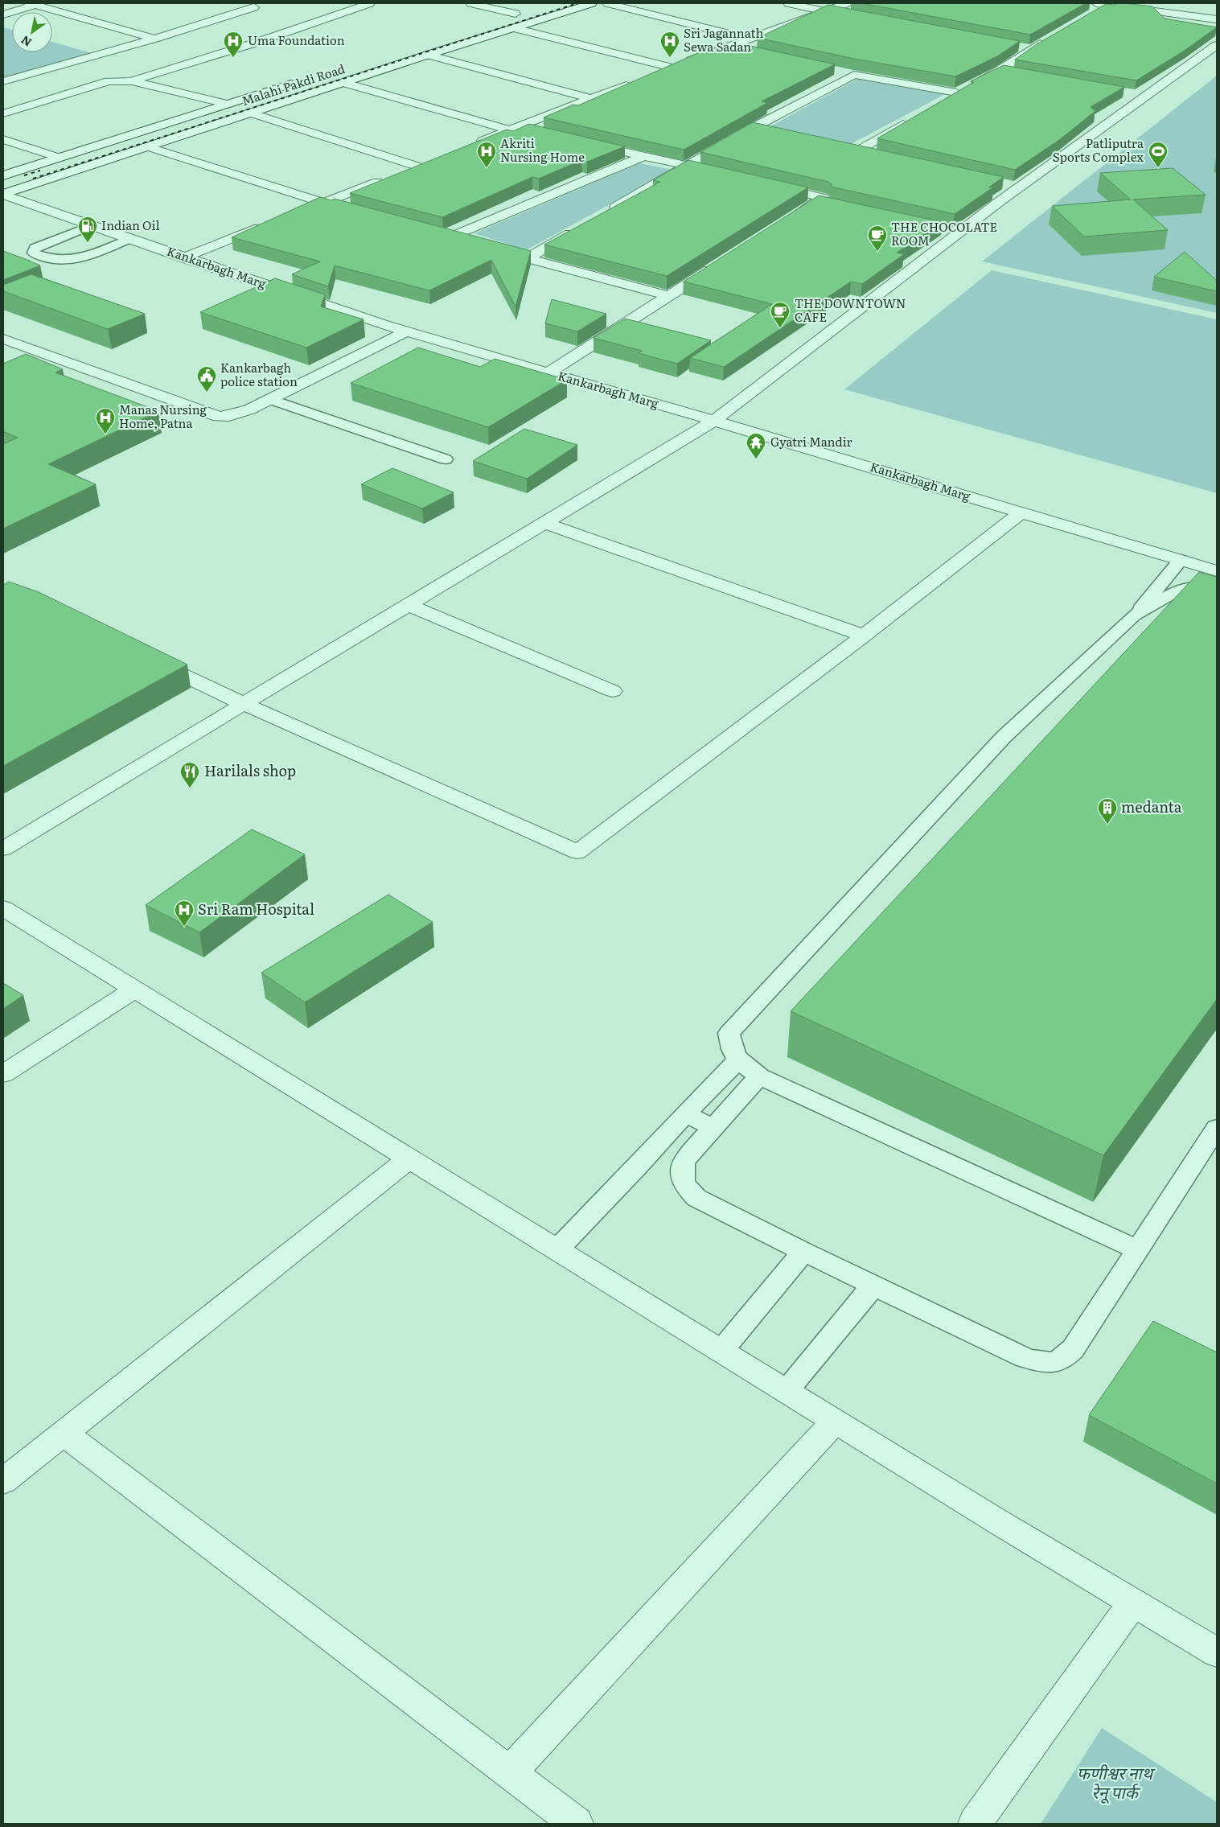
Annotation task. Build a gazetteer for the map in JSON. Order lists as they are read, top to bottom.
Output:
{
  "streets": {
    "street": ["Malahi Pakdi Road", "Kankarbagh Marg"]
  },
  "crossings": [
    ["Malahi Pakdi Road", "Kankarbagh Marg"]
  ],
  "parks": ["फणीश्वर नाथ रेनू पार्क"],
  "places": {
    "hospital": [
      "Uma Foundation",
      "Sri Jagannath Sewa Sadan",
      "Akriti Nursing Home",
      "Manas Nursing Home, Patna",
      "Sri Ram Hospital"
    ],
    "sports": ["Patliputra Sports Complex"],
    "fuel station": ["Indian Oil"],
    "cafe": ["THE CHOCOLATE ROOM", "THE DOWNTOWN CAFE"],
    "public building": ["Kankarbagh police station"],
    "temple": ["Gyatri Mandir"],
    "restaurant": ["Harilals shop"],
    "building": ["medanta"]
  },
  "north": "bottom left"
}
